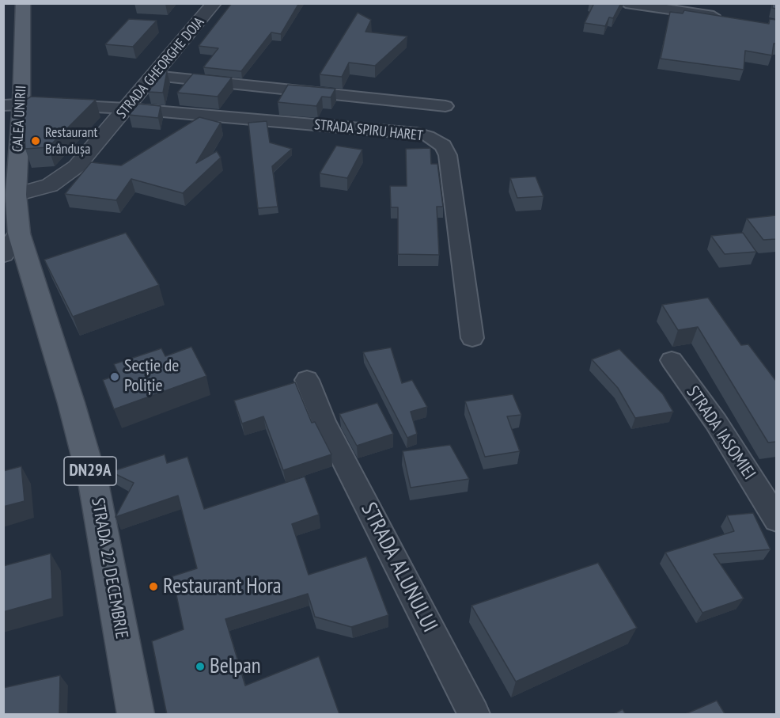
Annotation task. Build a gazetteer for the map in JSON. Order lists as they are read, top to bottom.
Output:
{
  "streets": {
    "main road": ["CALEA UNIRII", "DN29A", "STRADA 22 DECEMBRIE"],
    "street": [
      "STRADA GHEORGHE DOJA",
      "STRADA SPIRU HARET",
      "STRADA IASOMIEI",
      "STRADA ALUNULUI"
    ]
  },
  "crossings": [
    ["STRADA GHEORGHE DOJA", "CALEA UNIRII"],
    ["STRADA GHEORGHE DOJA", "STRADA SPIRU HARET"],
    ["CALEA UNIRII", "STRADA SPIRU HARET"],
    ["CALEA UNIRII", "STRADA 22 DECEMBRIE"]
  ],
  "places": [
    "Restaurant Brândușa",
    "Secție de Poliție",
    "Restaurant Hora",
    "Belpan"
  ]
}
